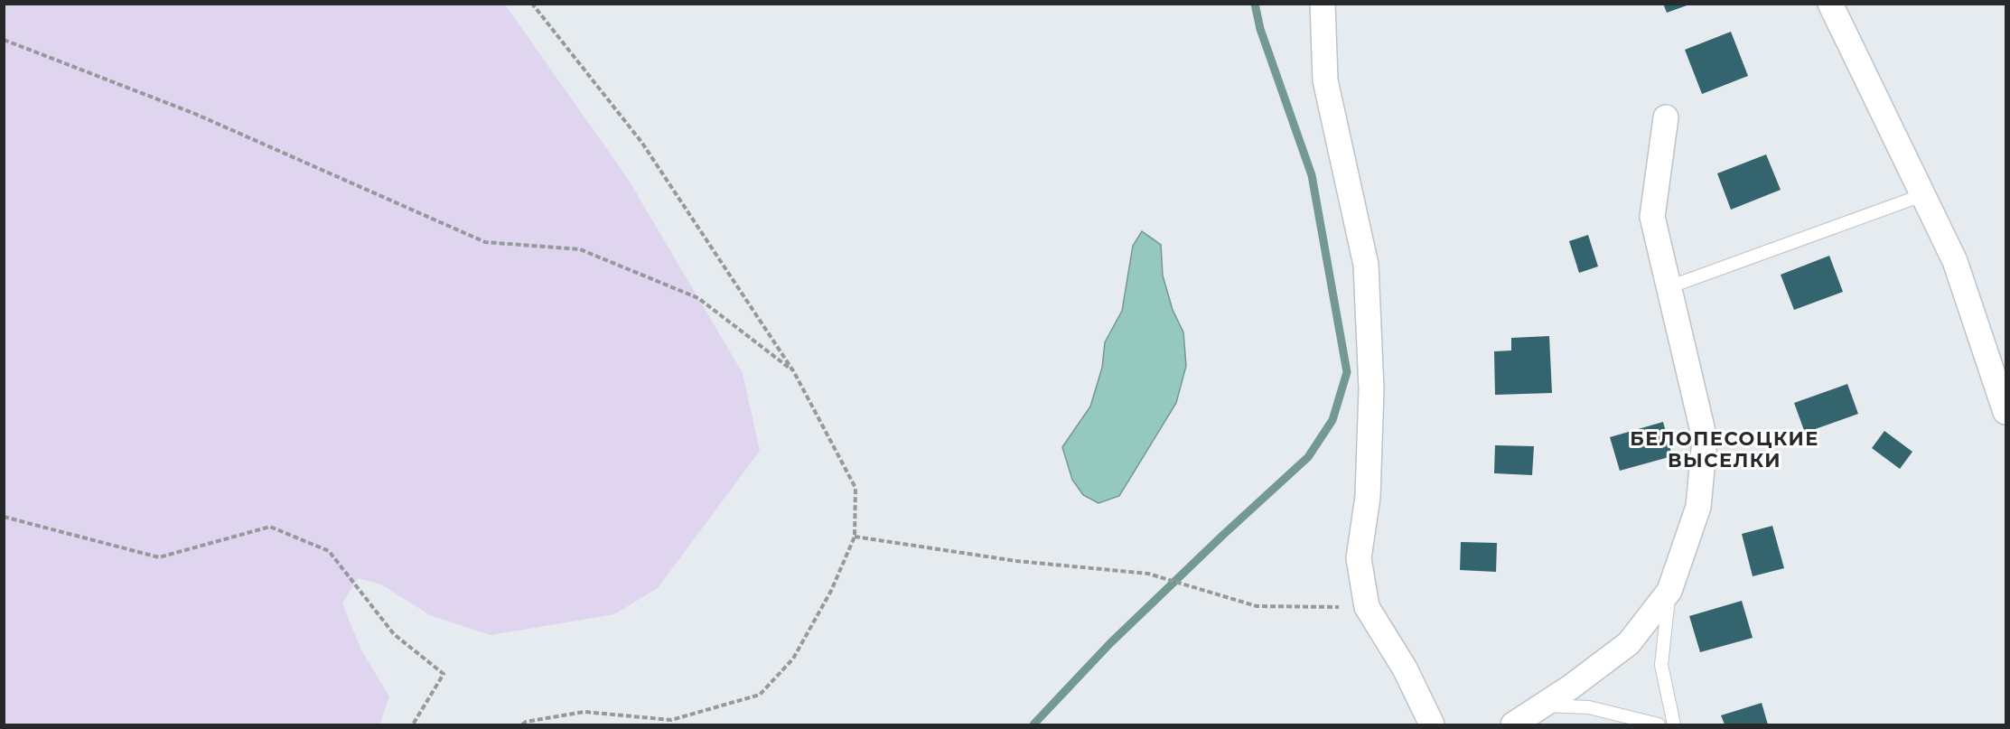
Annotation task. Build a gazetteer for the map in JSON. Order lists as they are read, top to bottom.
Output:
{
  "districts": ["БЕЛОПЕСОЦКИЕ ВЫСЕЛКИ"]
}
